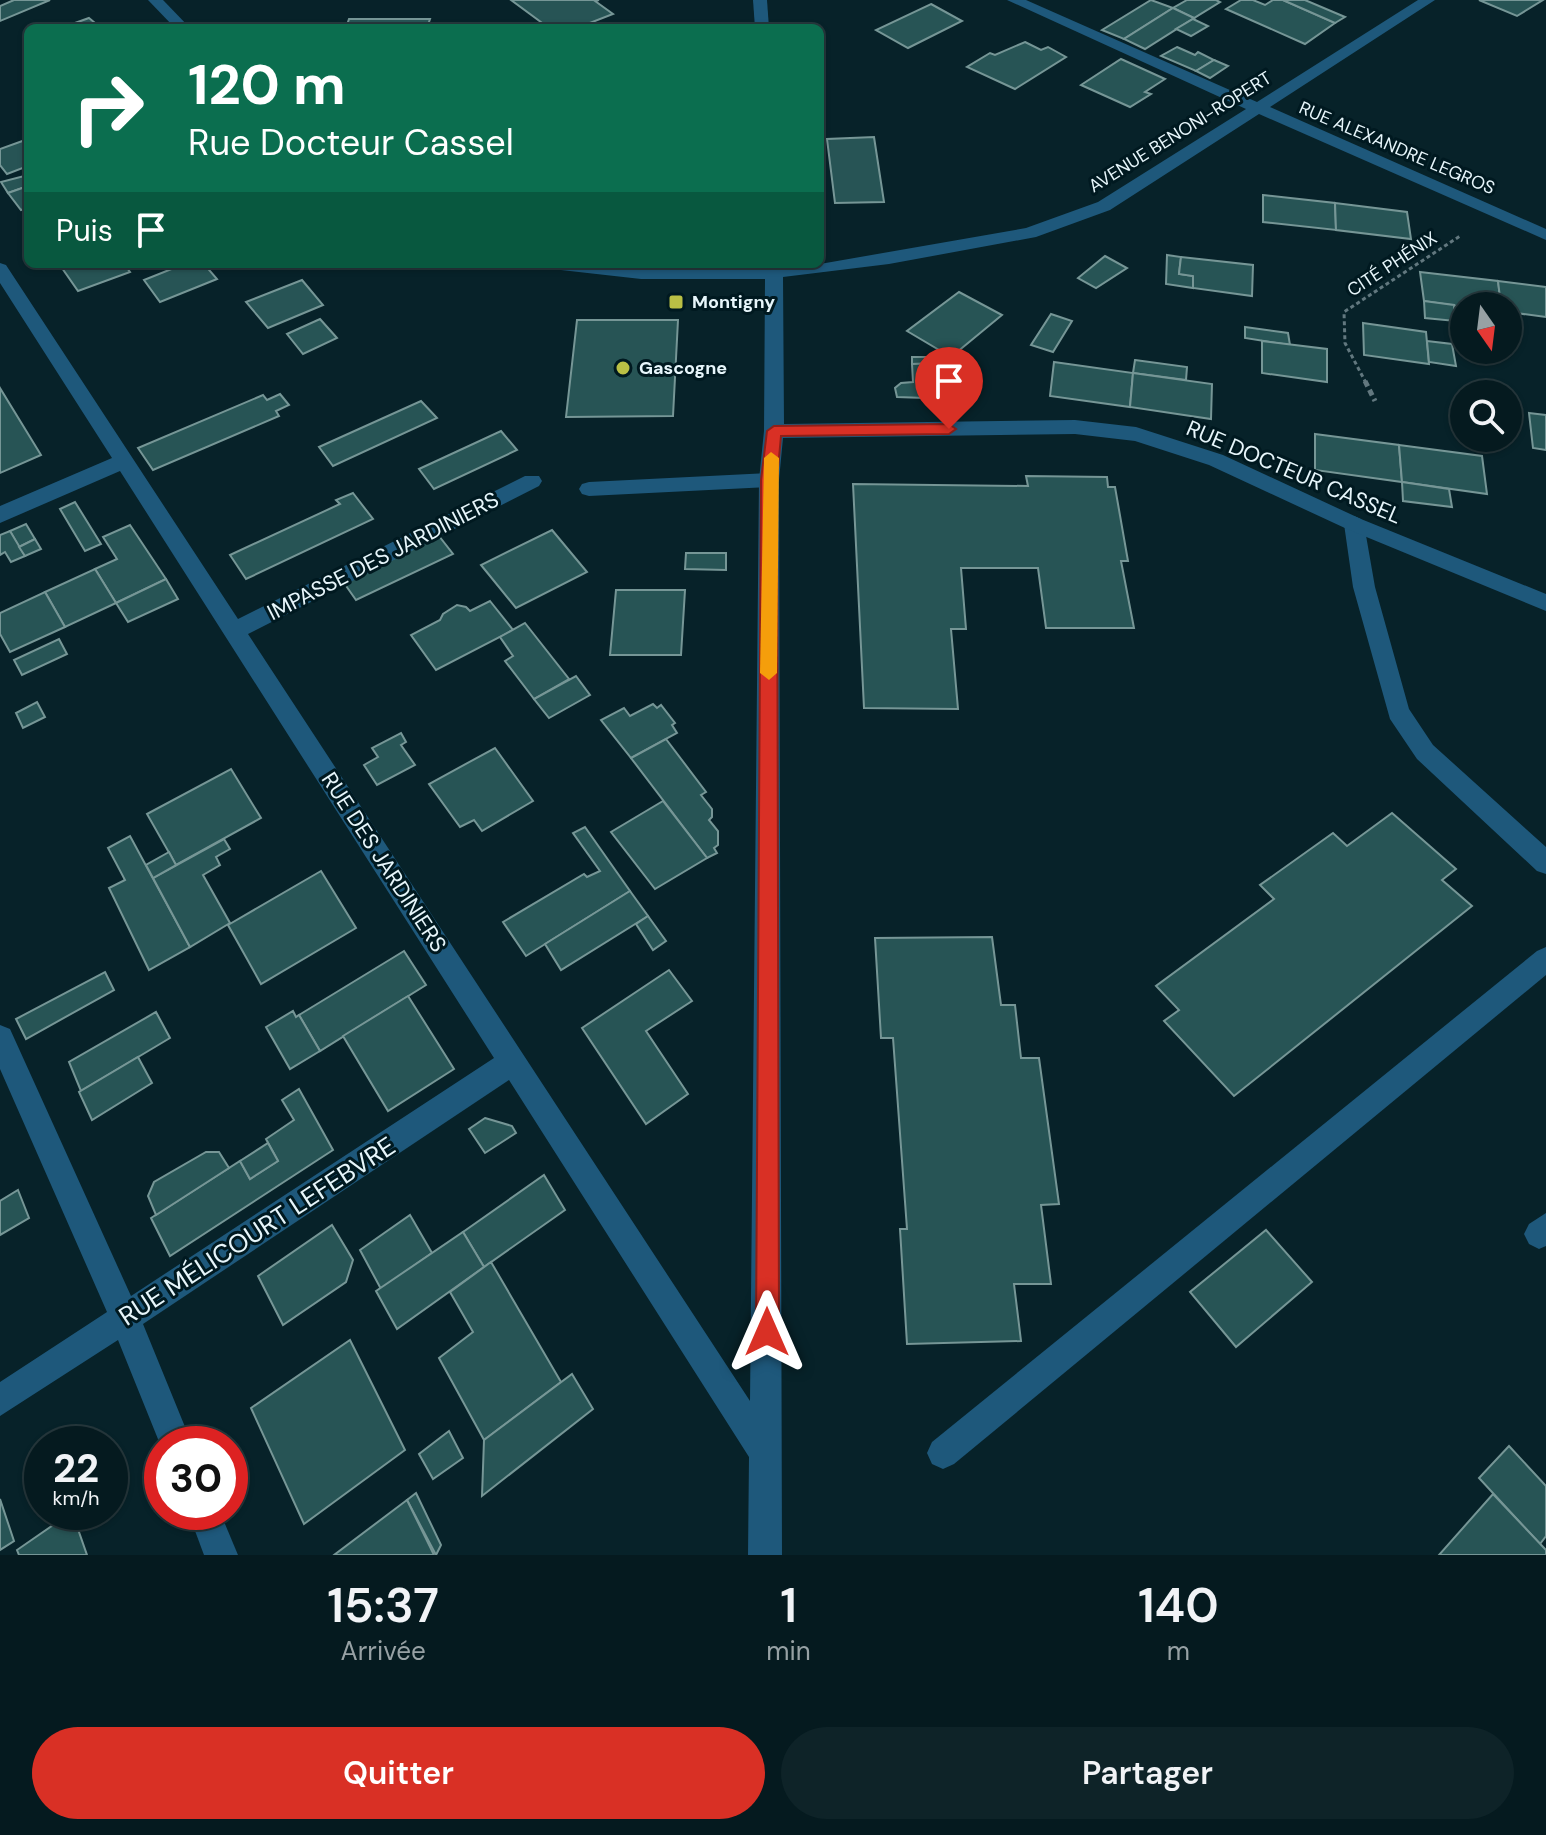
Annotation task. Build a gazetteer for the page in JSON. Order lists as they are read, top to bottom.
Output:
{
  "streets": {
    "street": [
      "AVENUE BENONI-ROPERT",
      "RUE ALEXANDRE LEGROS",
      "RUE DOCTEUR CASSEL",
      "IMPASSE DES JARDINIERS",
      "RUE DES JARDINIERS",
      "RUE MÉLICOURT LEFEBVRE"
    ],
    "path": ["CITÉ PHÉNIX"]
  },
  "crossings": [
    ["AVENUE BENONI-ROPERT", "RUE ALEXANDRE LEGROS"],
    ["RUE ALEXANDRE LEGROS", "CITÉ PHÉNIX"],
    ["IMPASSE DES JARDINIERS", "RUE DES JARDINIERS"],
    ["RUE DES JARDINIERS", "RUE MÉLICOURT LEFEBVRE"]
  ],
  "places": {
    "transit": ["Montigny"],
    "other": ["Gascogne"]
  },
  "north": "bottom",
  "page": {
    "turn": ["120 m", "Rue Docteur Cassel"],
    "then": "Puis",
    "speed": "22 km/h",
    "limit": "30",
    "eta": [
      "15:37",
      "Arrivée",
      "1",
      "min",
      "140",
      "m"
    ],
    "buttons": ["Quitter", "Partager"]
  }
}
